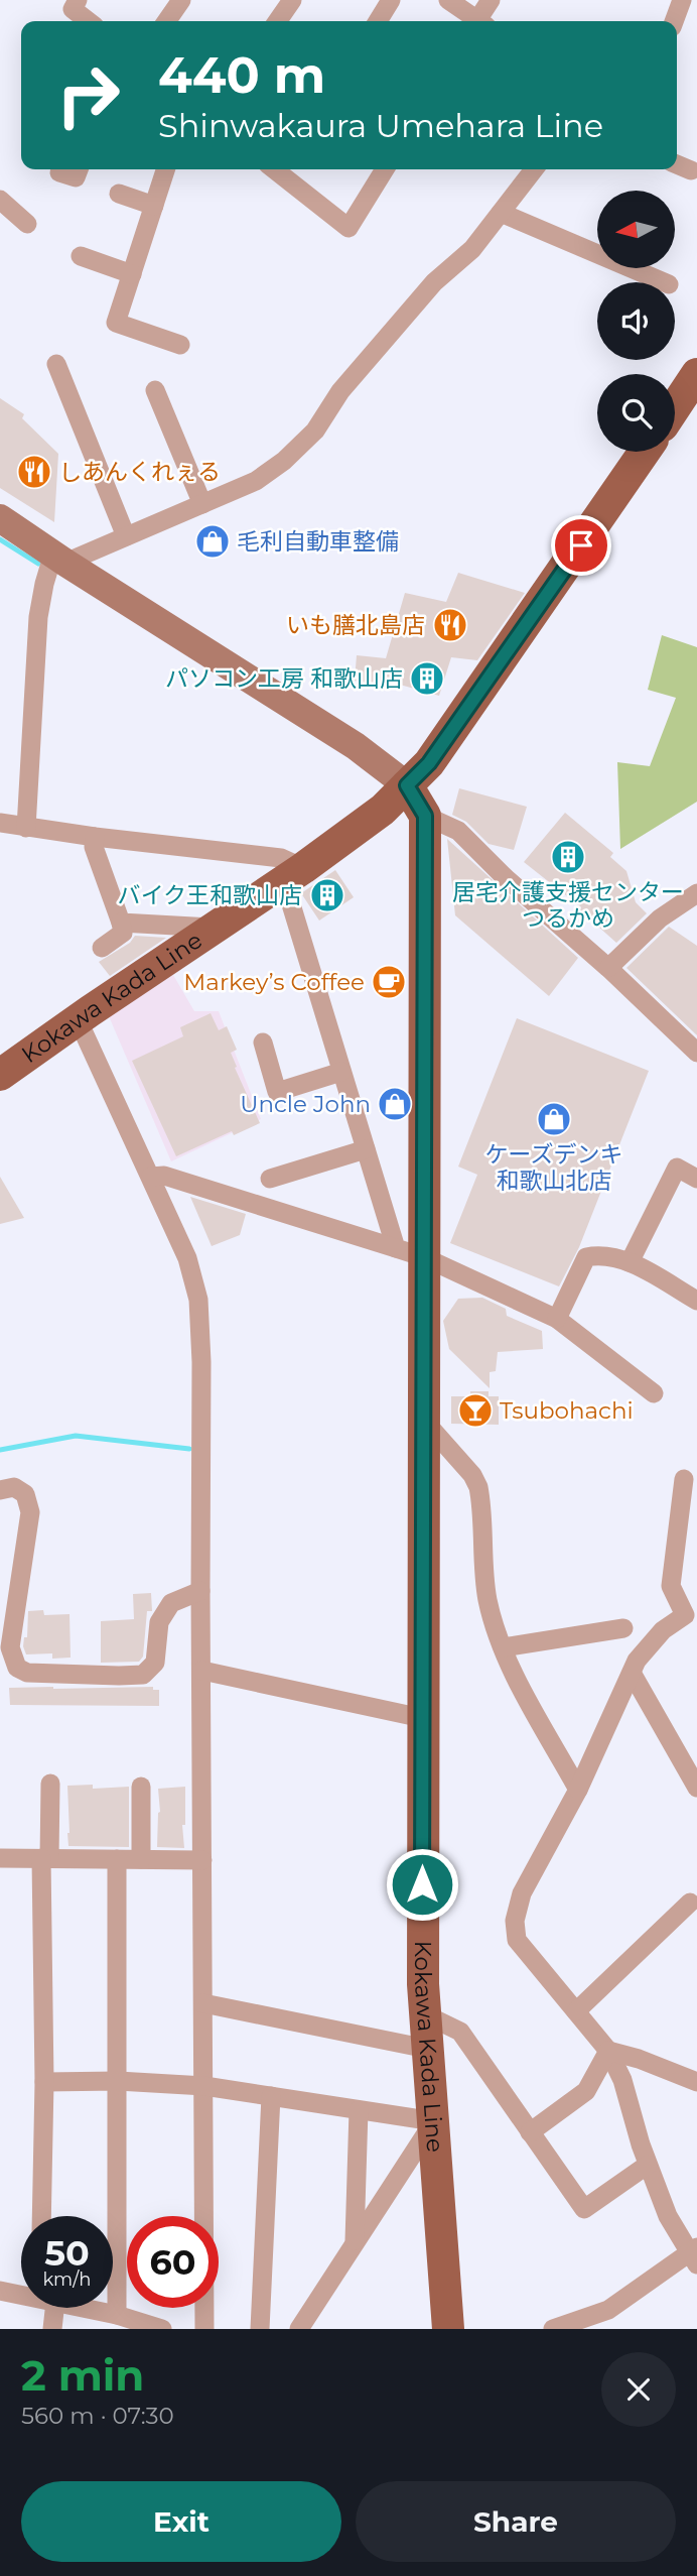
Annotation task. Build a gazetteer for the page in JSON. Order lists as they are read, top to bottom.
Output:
{
  "streets": {
    "main road": ["Kokawa Kada Line"]
  },
  "places": {
    "restaurant": ["しあんくれぇる", "いも膳北島店"],
    "shop": ["毛利自動車整備", "Uncle John", "ケーズデンキ 和歌山北店"],
    "building": ["パソコン工房 和歌山店", "居宅介護支援センター つるかめ", "バイク王和歌山店"],
    "cafe": ["Markey’s Coffee"],
    "bar": ["Tsubohachi"]
  },
  "north": "left",
  "page": {
    "turn": ["440 m", "Shinwakaura Umehara Line"],
    "speed": "50 km/h",
    "limit": "60",
    "heading": ["2 min", "560 m · 07:30"],
    "buttons": ["Exit", "Share"]
  }
}
